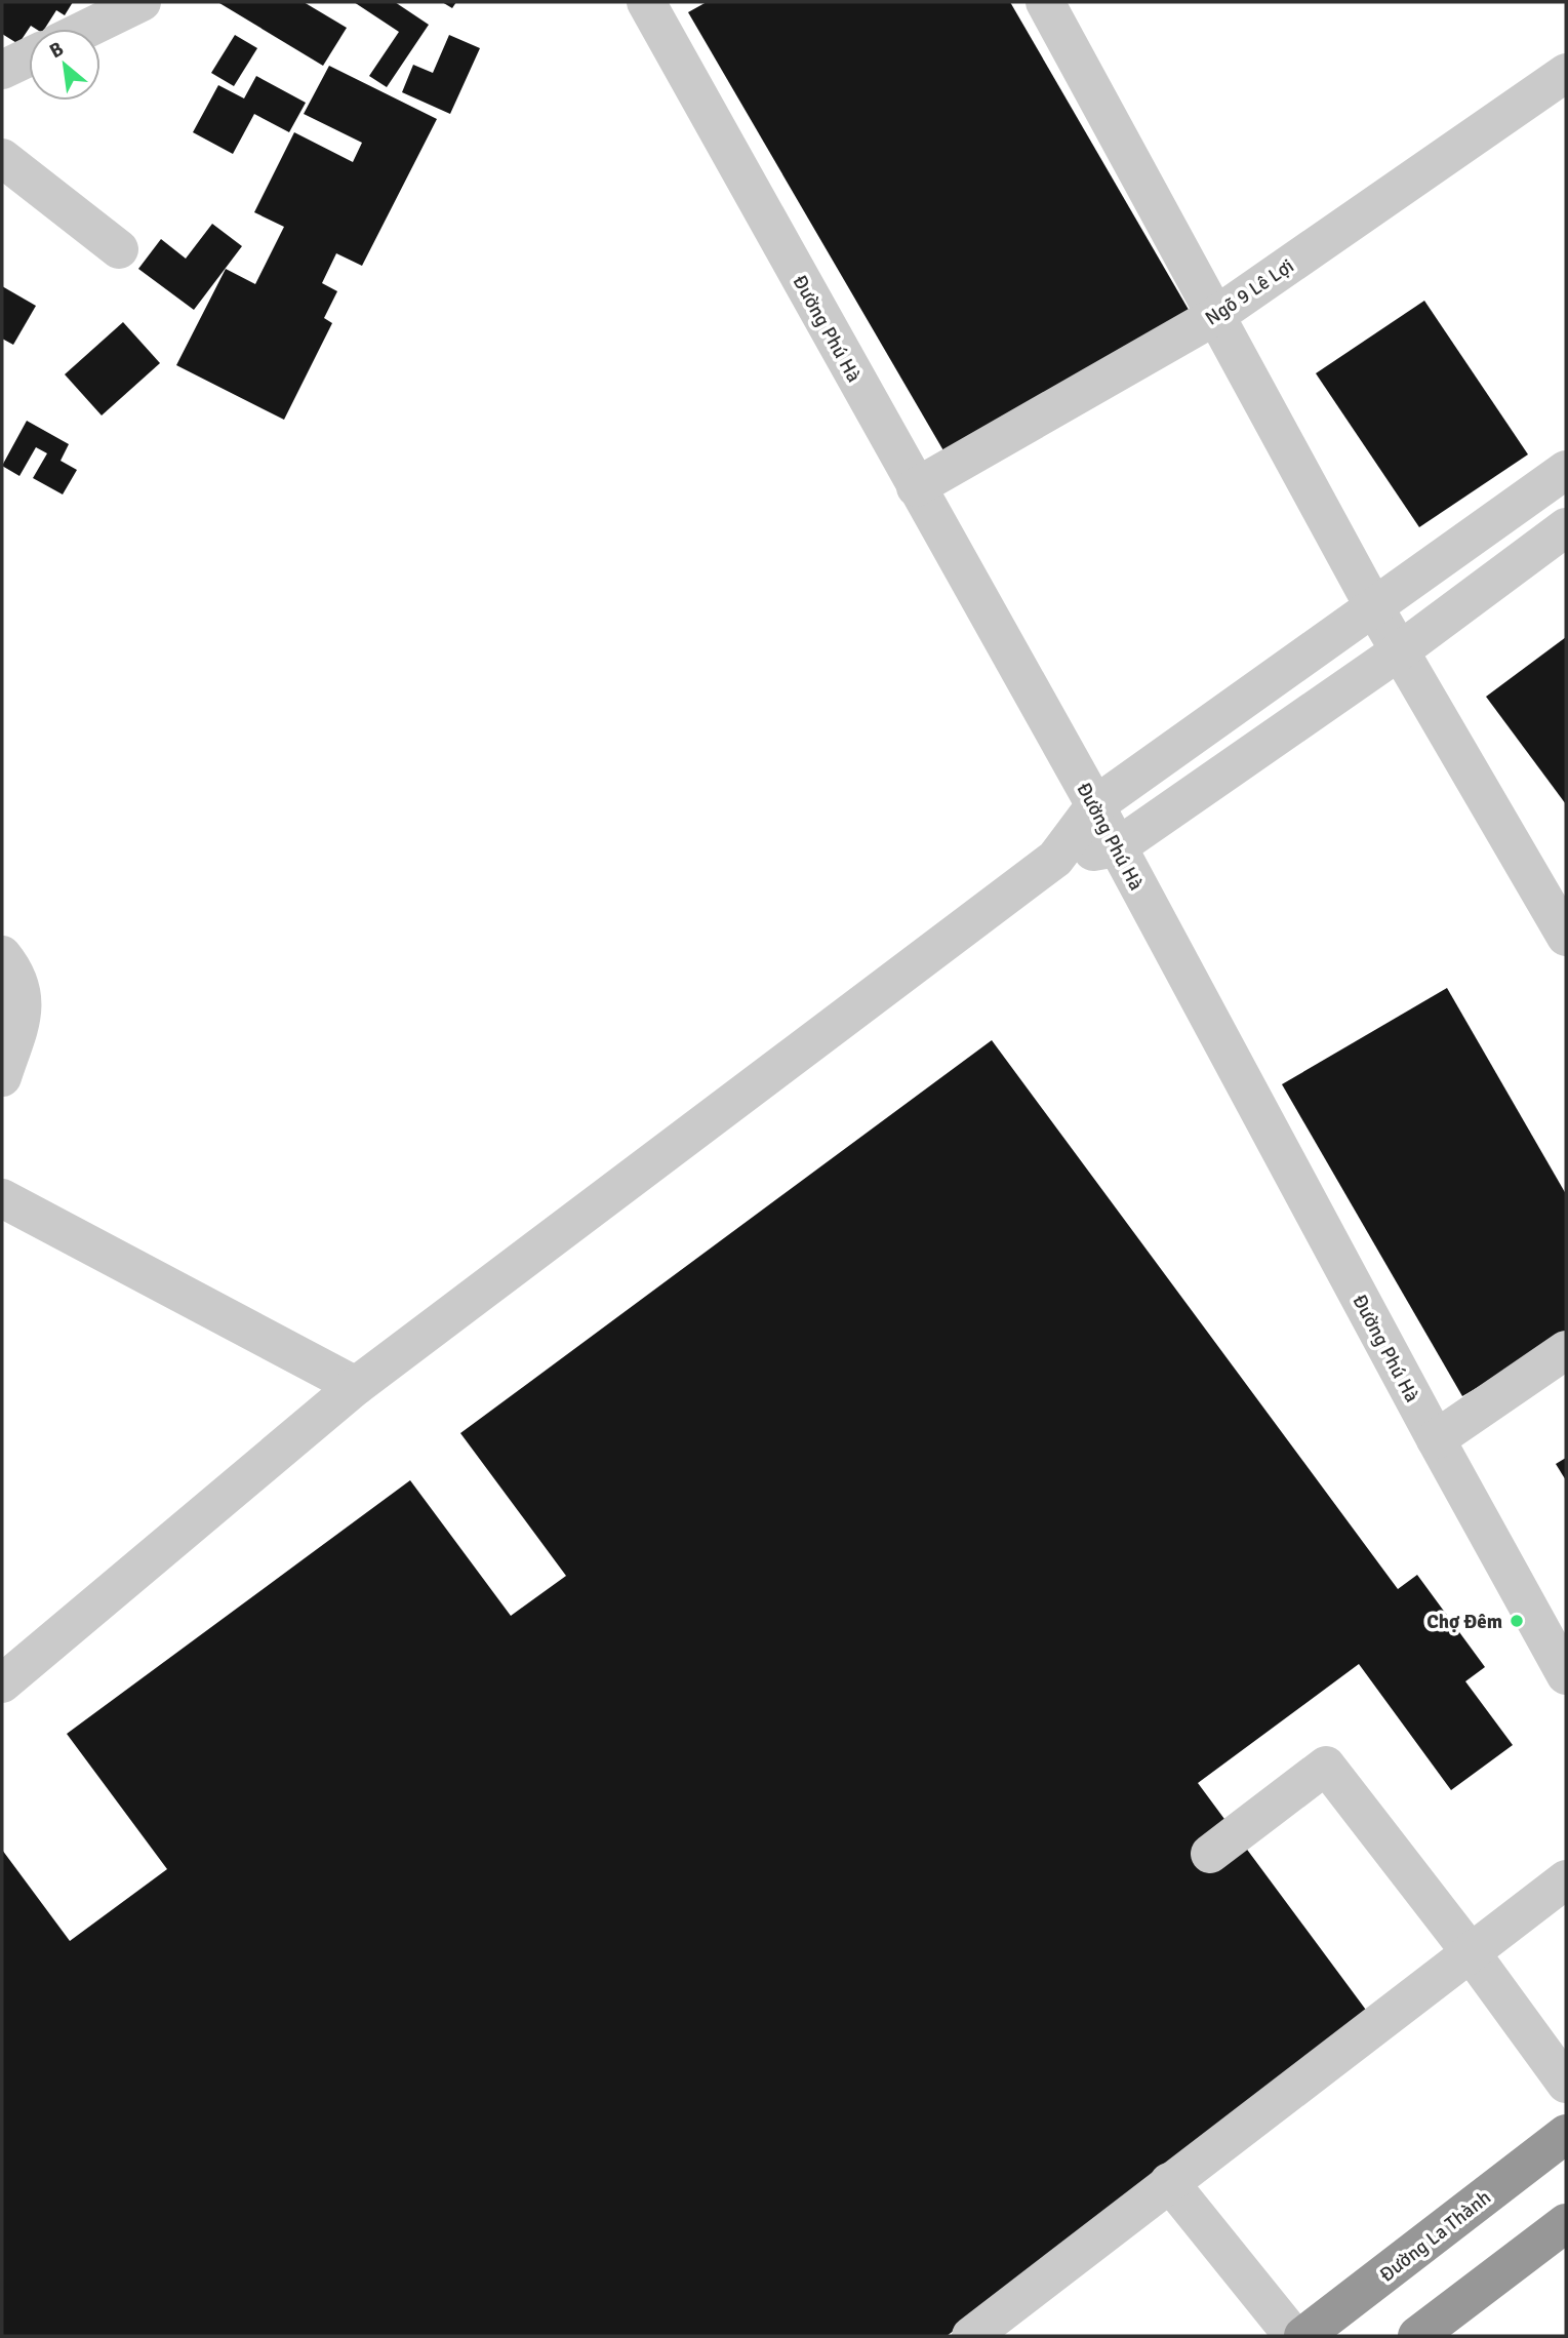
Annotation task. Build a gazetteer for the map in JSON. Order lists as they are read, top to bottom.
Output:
{
  "streets": {
    "highway": ["Đường La Thành"],
    "street": ["Ngõ 9 Lê Lợi", "Đường Phú Hà"]
  },
  "crossings": [
    ["Ngõ 9 Lê Lợi", "Đường Phú Hà"]
  ],
  "places": ["Chợ Đêm"],
  "north": "top left"
}
